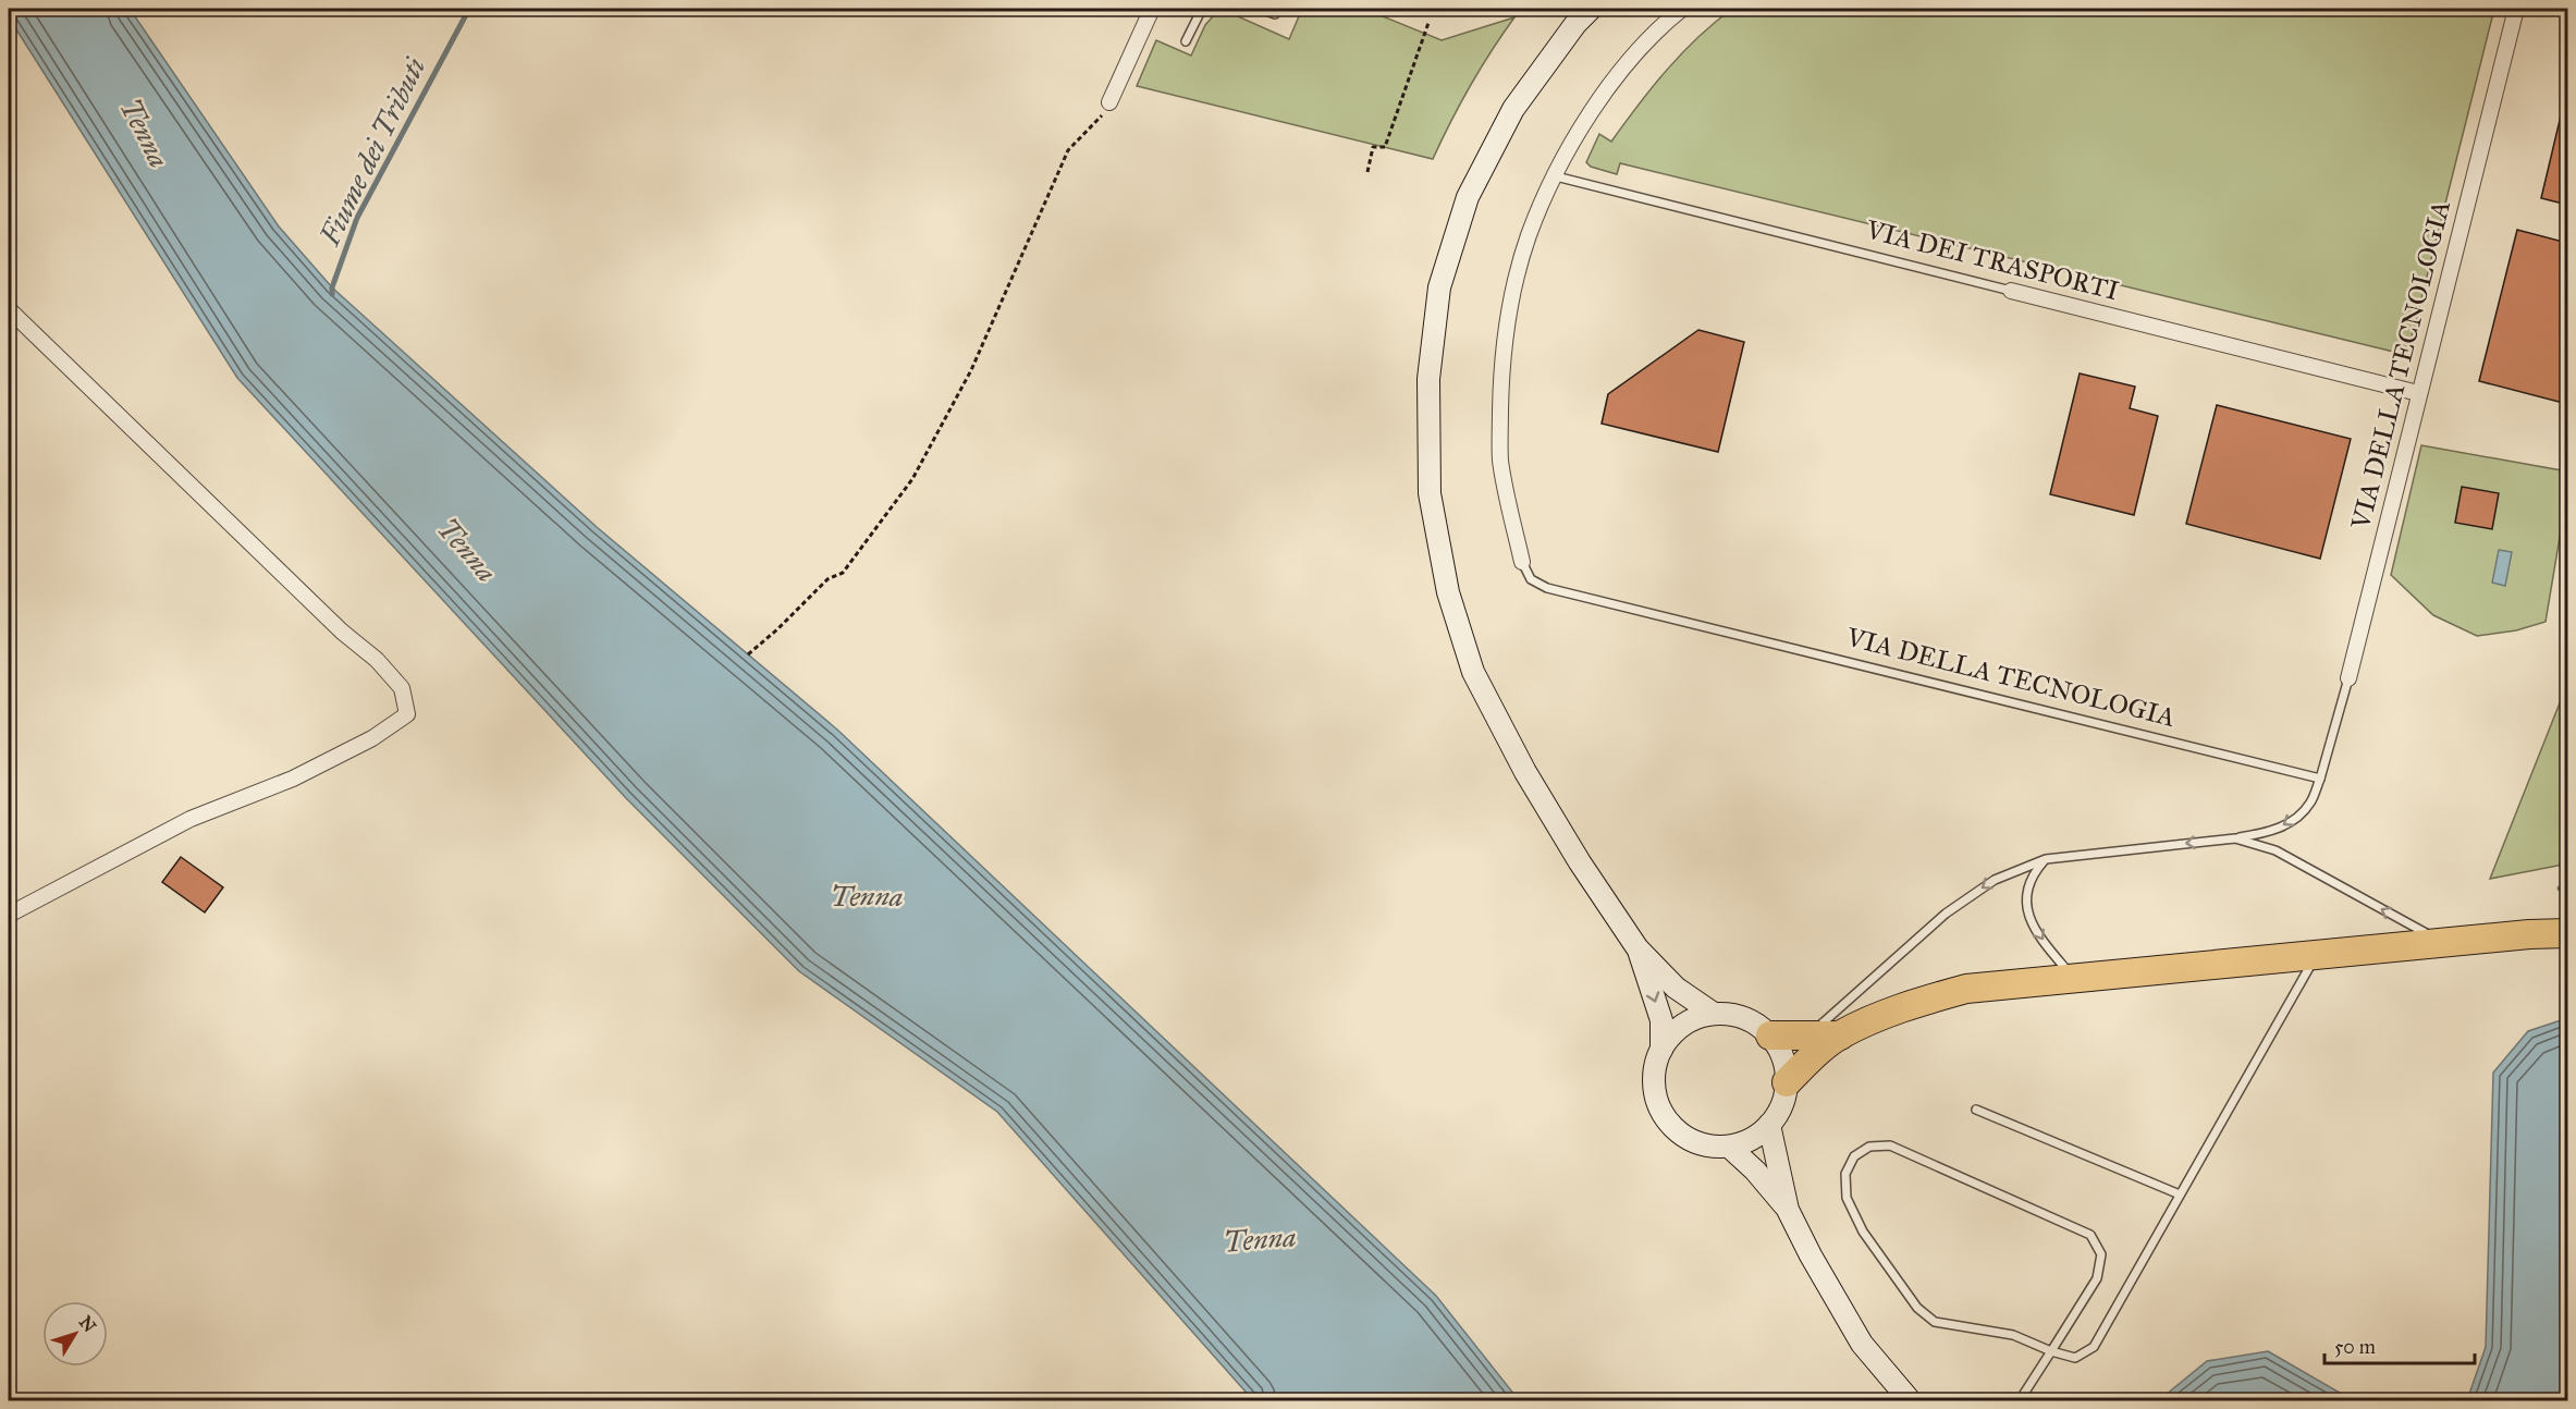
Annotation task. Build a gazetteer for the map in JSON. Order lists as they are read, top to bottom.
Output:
{
  "streets": {
    "street": ["VIA DEI TRASPORTI", "VIA DELLA TECNOLOGIA"]
  },
  "crossings": [
    ["VIA DEI TRASPORTI", "VIA DELLA TECNOLOGIA"]
  ],
  "water": ["Tenna", "Fiume dei Tributi"],
  "scale_bar": "50 m",
  "north": "top right"
}
